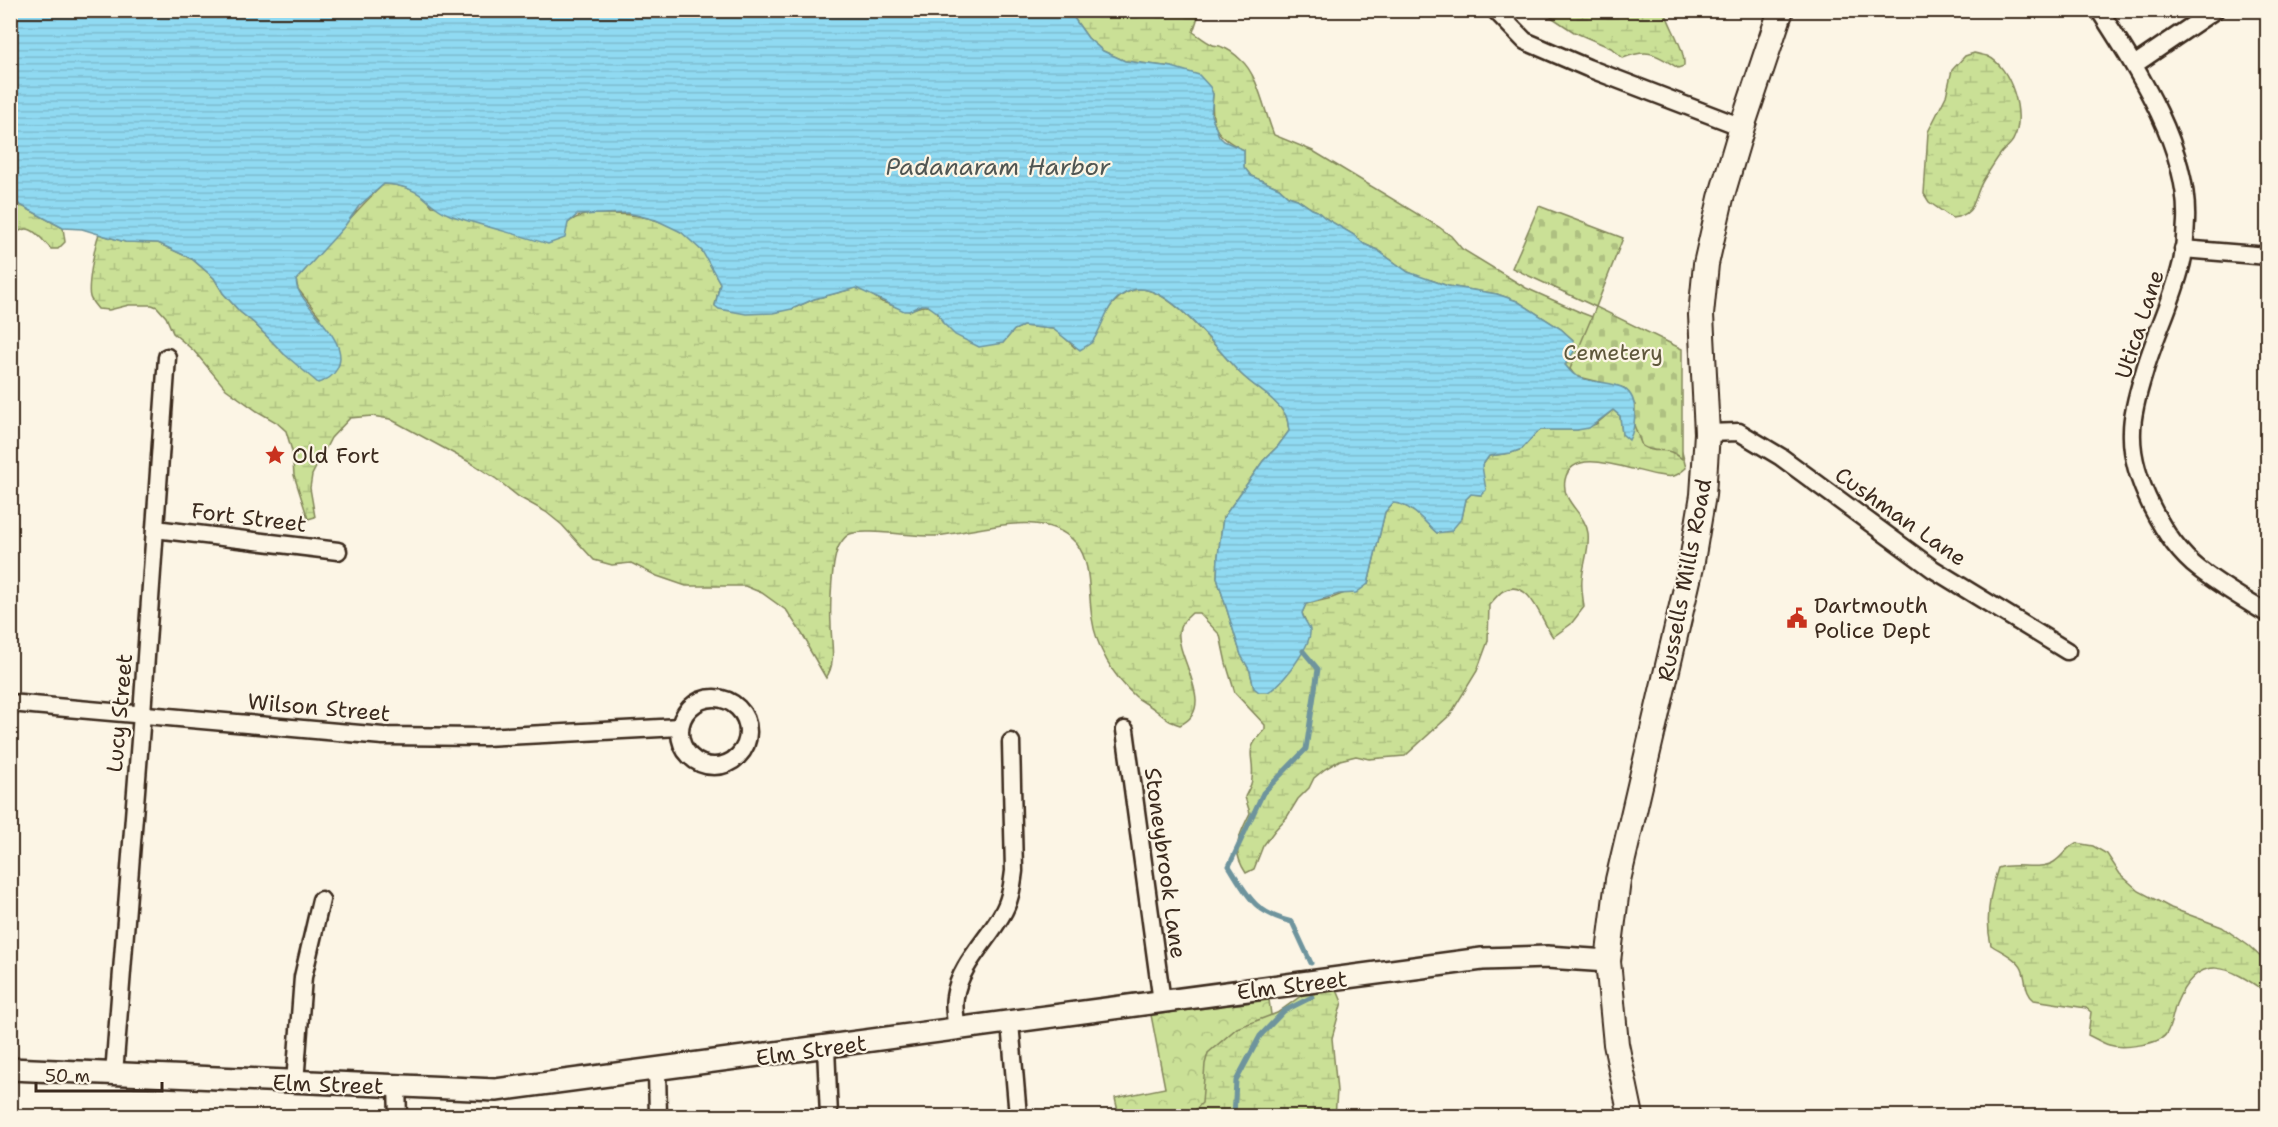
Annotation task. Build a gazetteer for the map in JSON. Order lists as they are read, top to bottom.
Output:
{
  "streets": {
    "main road": ["Russells Mills Road"],
    "street": [
      "Utica Lane",
      "Cushman Lane",
      "Fort Street",
      "Wilson Street",
      "Lucy Street",
      "Stoneybrook Lane",
      "Elm Street"
    ]
  },
  "crossings": [
    ["Cushman Lane", "Russells Mills Road"],
    ["Fort Street", "Lucy Street"],
    ["Russells Mills Road", "Elm Street"],
    ["Wilson Street", "Lucy Street"],
    ["Lucy Street", "Elm Street"],
    ["Stoneybrook Lane", "Elm Street"]
  ],
  "water": ["Padanaram Harbor"],
  "parks": ["Cemetery"],
  "places": {
    "place": ["Old Fort"],
    "public building": ["Dartmouth Police Dept"]
  },
  "scale_bar": "50 m"
}
